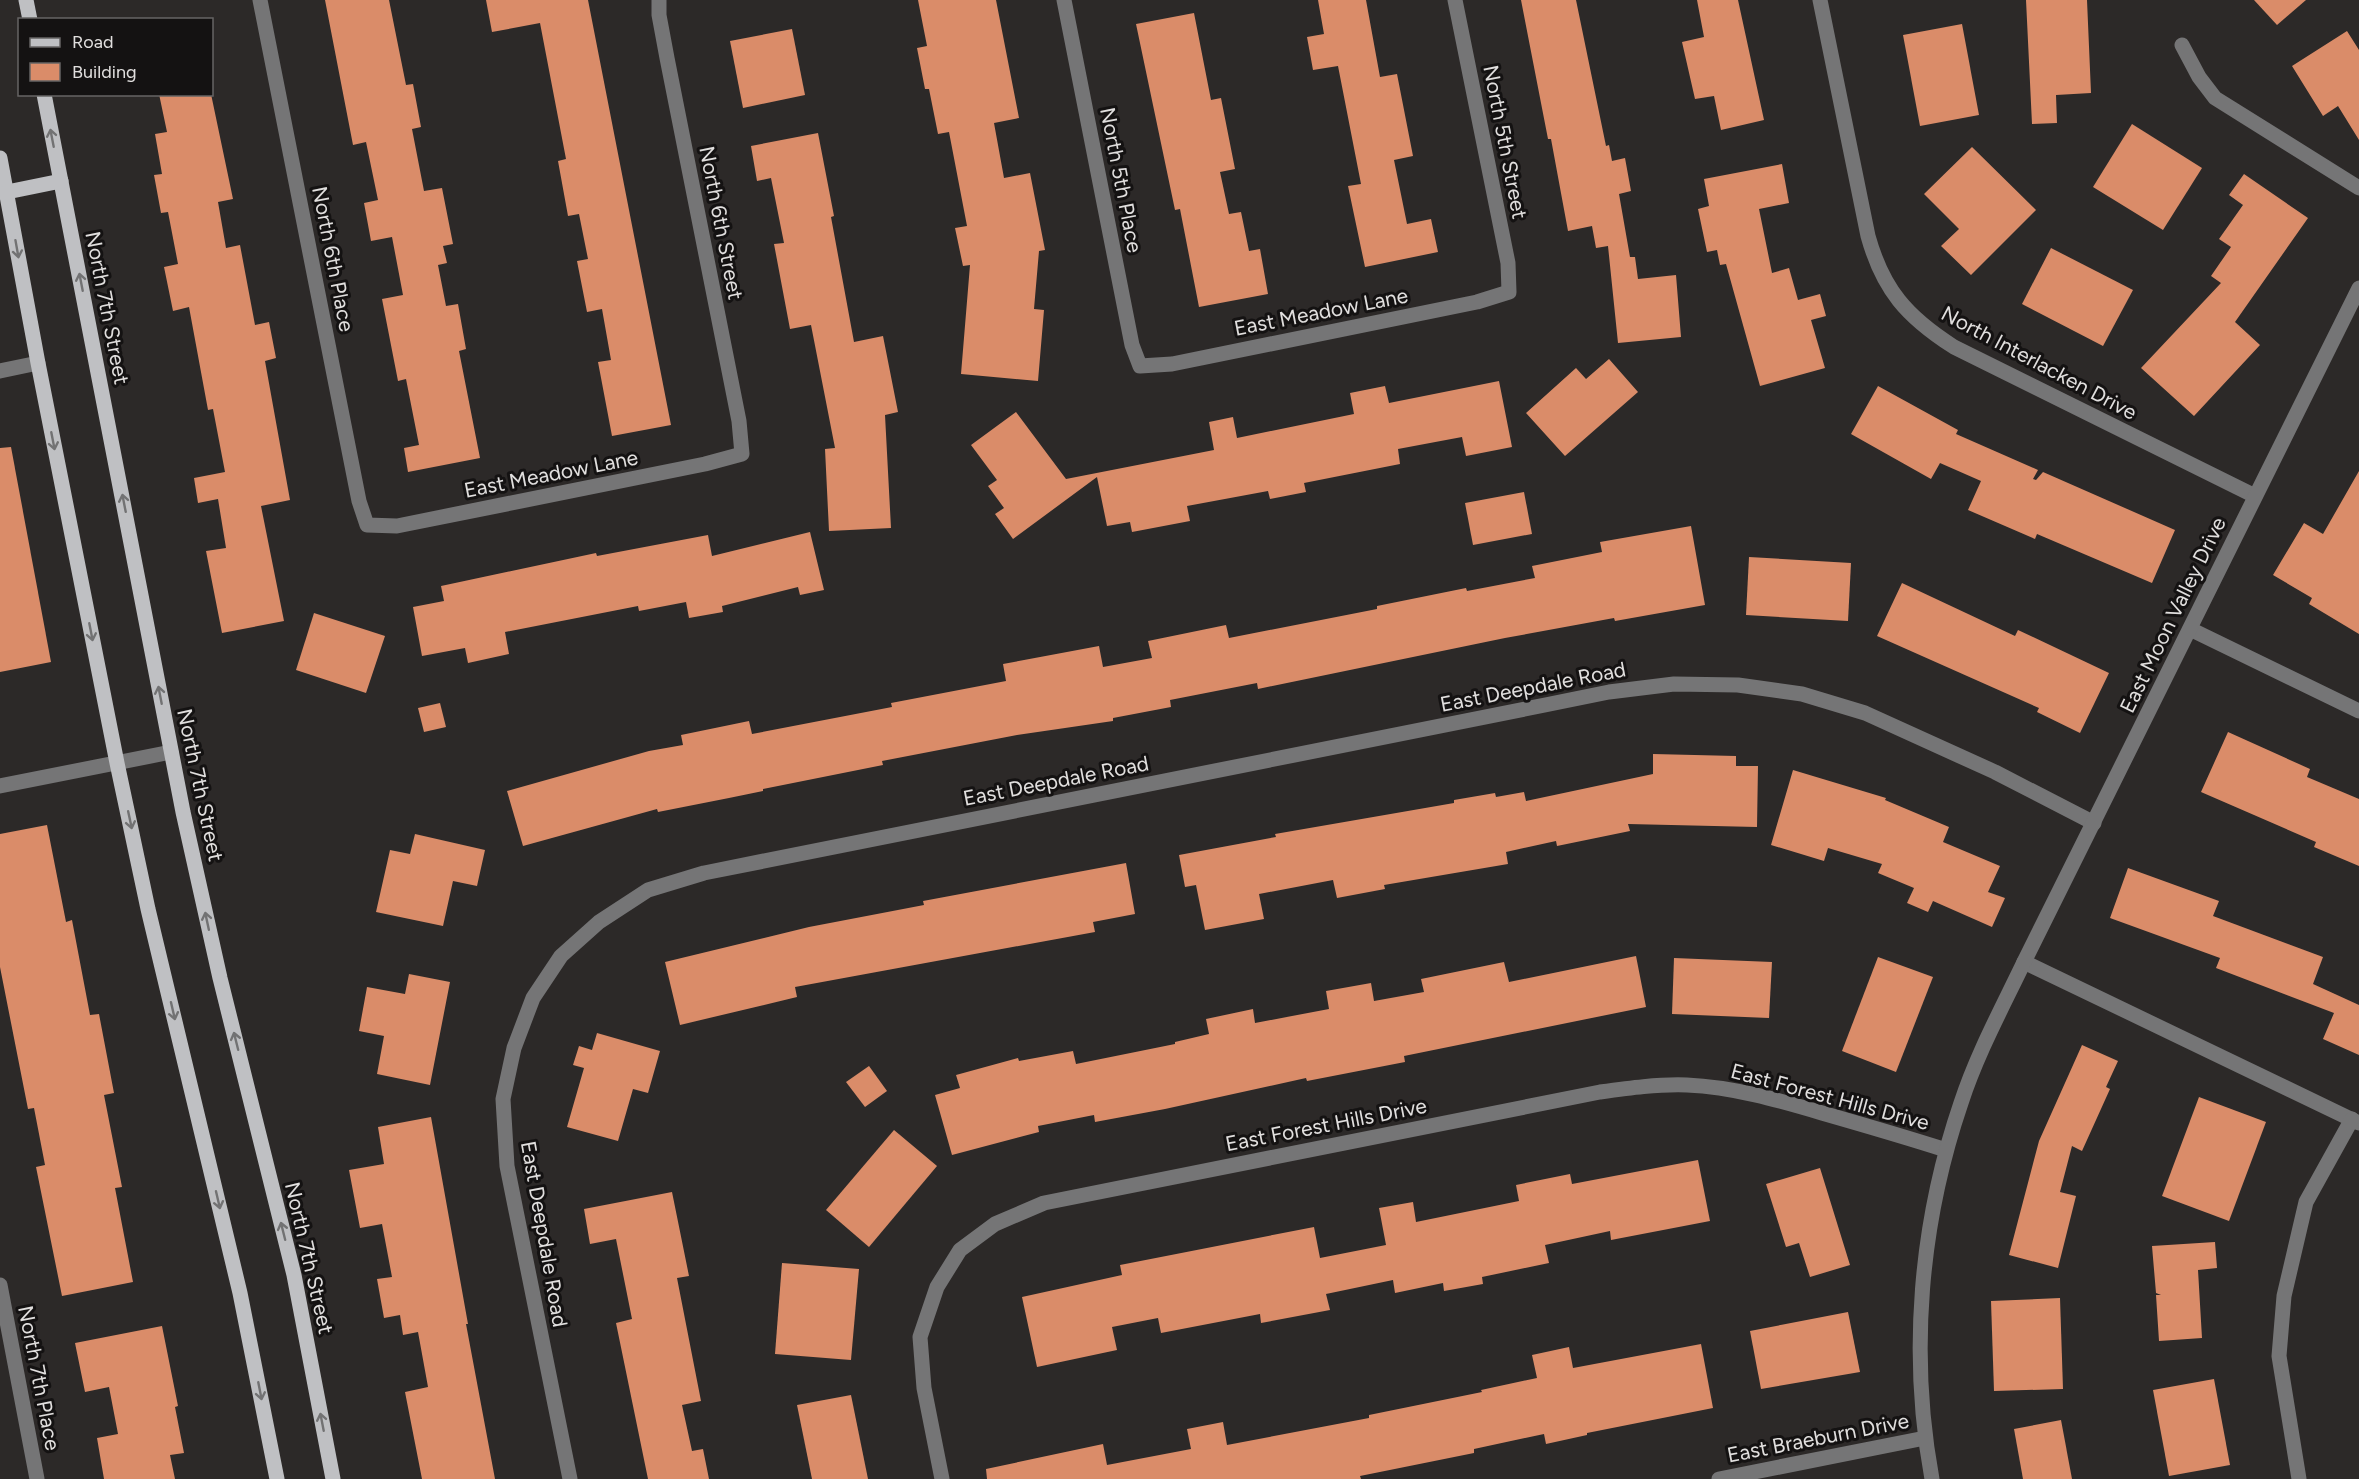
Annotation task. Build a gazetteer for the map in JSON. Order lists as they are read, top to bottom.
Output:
{
  "streets": {
    "main road": ["North 7th Street"],
    "street": [
      "North 5th Street",
      "North 5th Place",
      "North 6th Street",
      "North 6th Place",
      "East Meadow Lane",
      "North Interlacken Drive",
      "East Moon Valley Drive",
      "East Deepdale Road",
      "East Forest Hills Drive",
      "North 7th Place",
      "East Braeburn Drive"
    ]
  },
  "crossings": [
    ["North 5th Street", "East Meadow Lane"],
    ["North 5th Place", "East Meadow Lane"],
    ["North 6th Street", "East Meadow Lane"],
    ["North 6th Place", "East Meadow Lane"],
    ["North Interlacken Drive", "East Moon Valley Drive"],
    ["East Moon Valley Drive", "East Deepdale Road"],
    ["East Moon Valley Drive", "East Forest Hills Drive"],
    ["East Moon Valley Drive", "East Braeburn Drive"]
  ],
  "legend": ["Road", "Building"]
}
